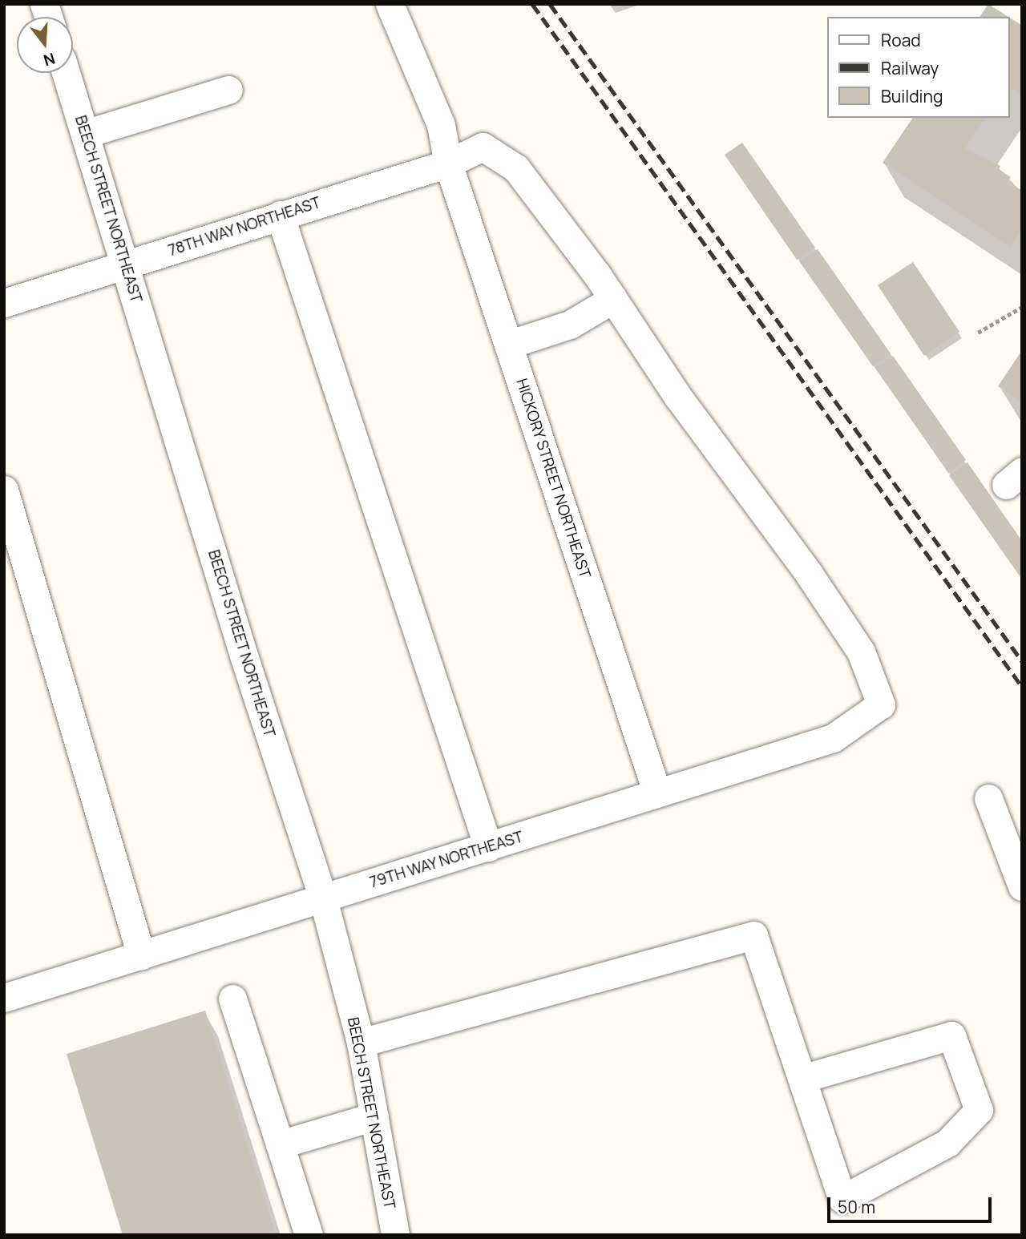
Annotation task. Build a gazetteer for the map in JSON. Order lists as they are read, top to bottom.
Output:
{
  "streets": {
    "street": [
      "BEECH STREET NORTHEAST",
      "78TH WAY NORTHEAST",
      "HICKORY STREET NORTHEAST",
      "79TH WAY NORTHEAST"
    ]
  },
  "crossings": [
    ["BEECH STREET NORTHEAST", "78TH WAY NORTHEAST"],
    ["BEECH STREET NORTHEAST", "79TH WAY NORTHEAST"],
    ["78TH WAY NORTHEAST", "HICKORY STREET NORTHEAST"],
    ["78TH WAY NORTHEAST", "79TH WAY NORTHEAST"],
    ["HICKORY STREET NORTHEAST", "79TH WAY NORTHEAST"]
  ],
  "legend": ["Road", "Railway", "Building"],
  "scale_bar": "50 m",
  "north": "bottom"
}
